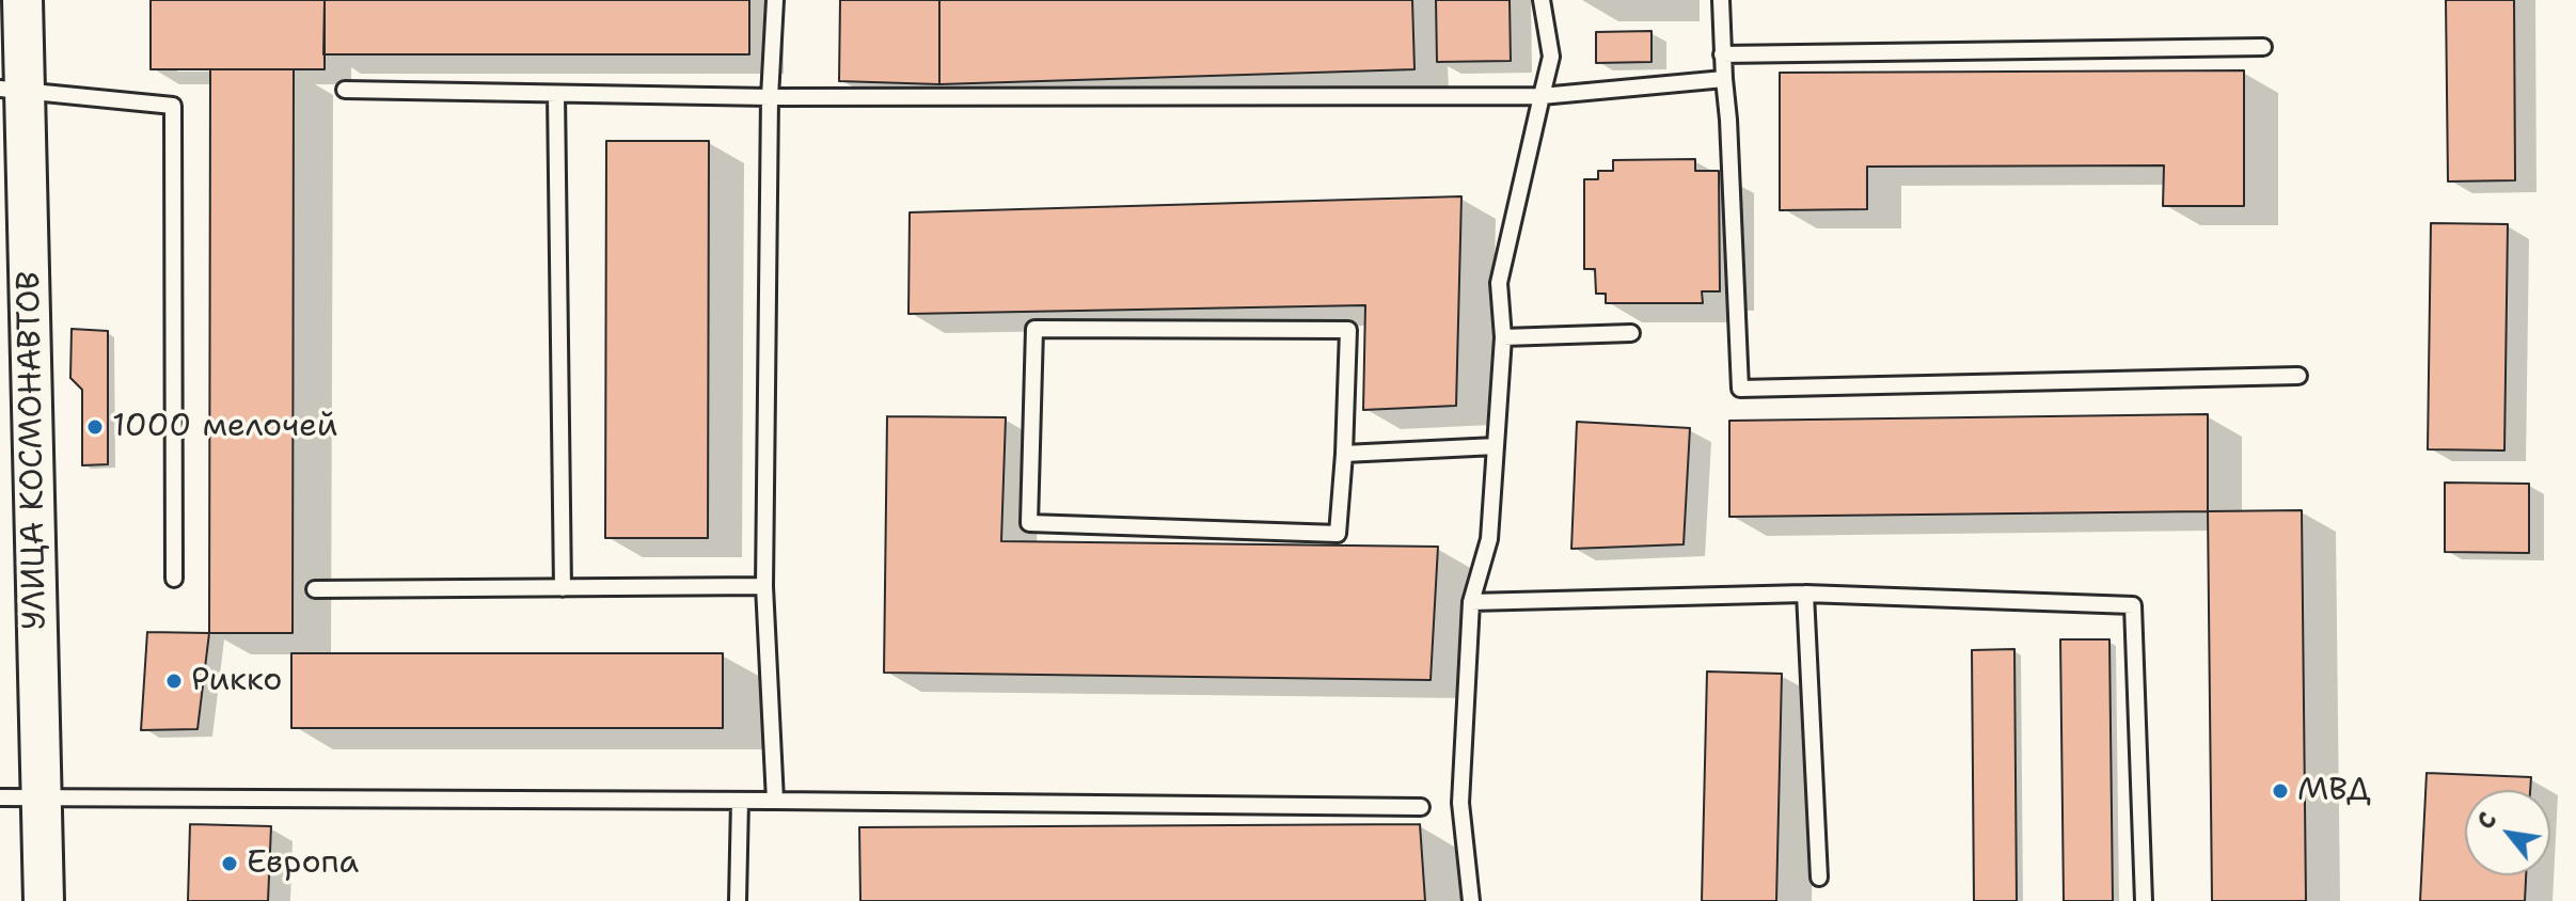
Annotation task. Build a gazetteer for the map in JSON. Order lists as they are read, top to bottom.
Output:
{
  "streets": {
    "street": ["УЛИЦА КОСМОНАВТОВ"]
  },
  "places": [
    "1000 мелочей",
    "Рикко",
    "МВД",
    "Европа"
  ],
  "north": "top left"
}
